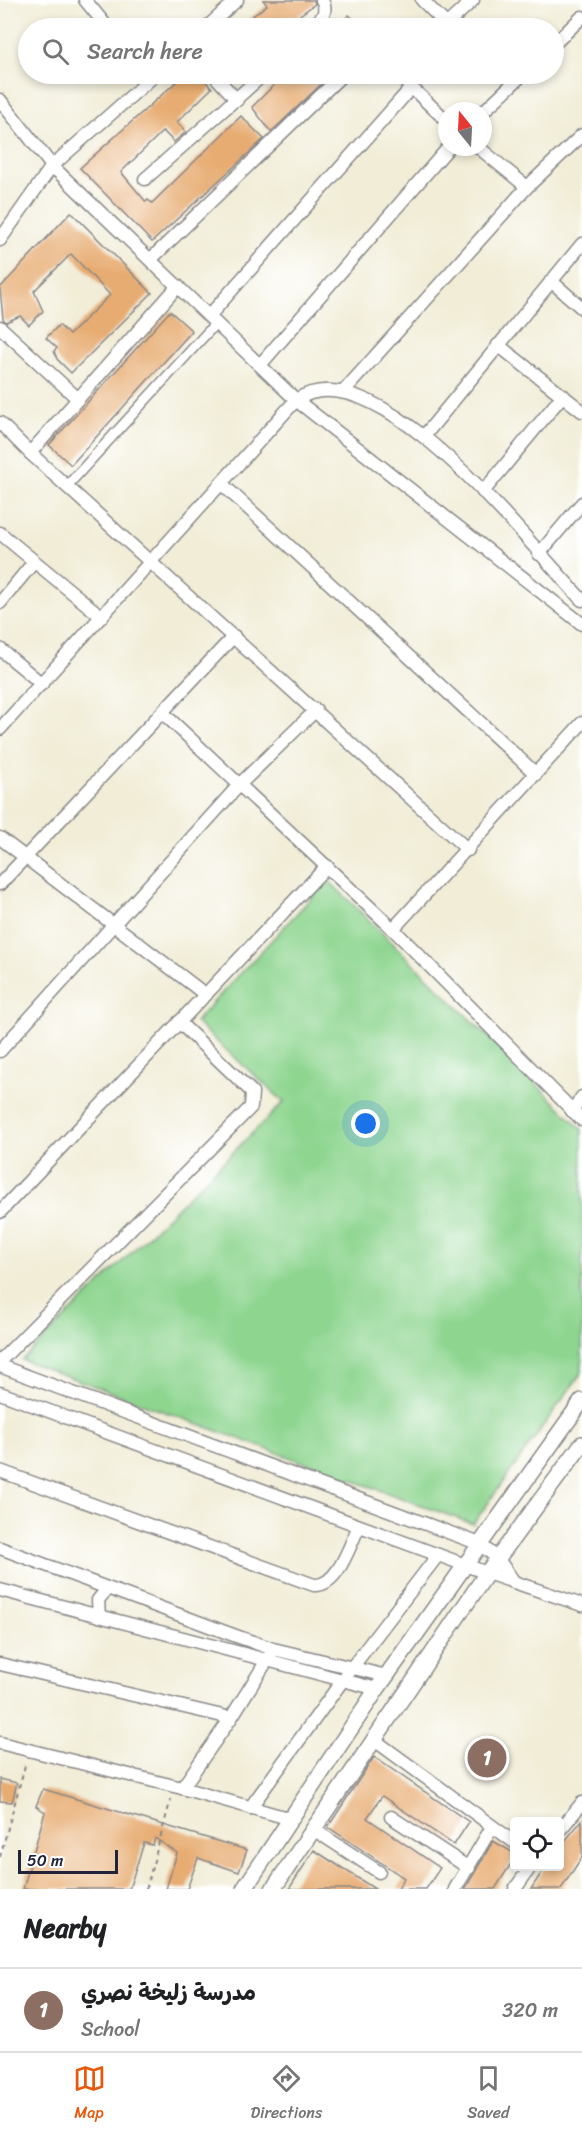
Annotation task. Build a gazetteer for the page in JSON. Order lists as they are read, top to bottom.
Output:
{
  "scale_bar": "50 m",
  "north": "top",
  "page": {
    "search": "Search here",
    "pins": "1",
    "scale": "50 m",
    "heading": "Nearby",
    "list": [
      {
        "mark": "1",
        "name": "مدرسة زليخة نصري",
        "note": "School",
        "value": "320 m"
      }
    ],
    "nav": ["Map", "Directions", "Saved"]
  }
}
